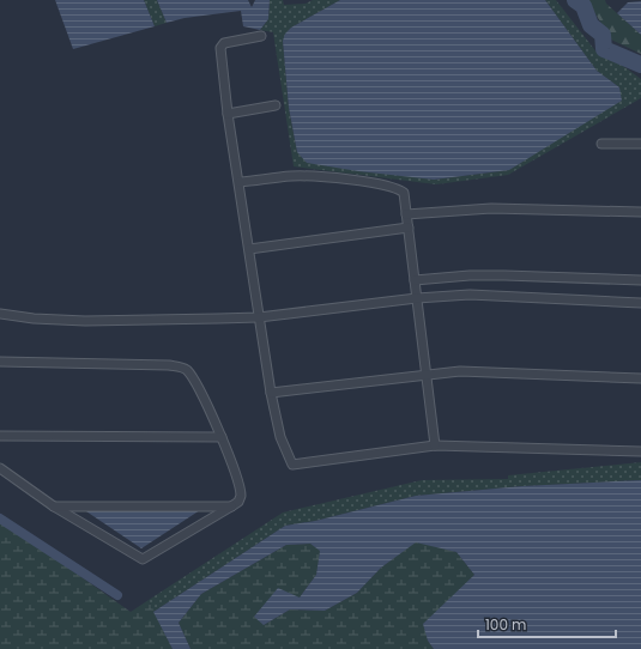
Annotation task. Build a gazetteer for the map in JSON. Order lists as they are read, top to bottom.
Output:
{
  "scale_bar": "100 m"
}
